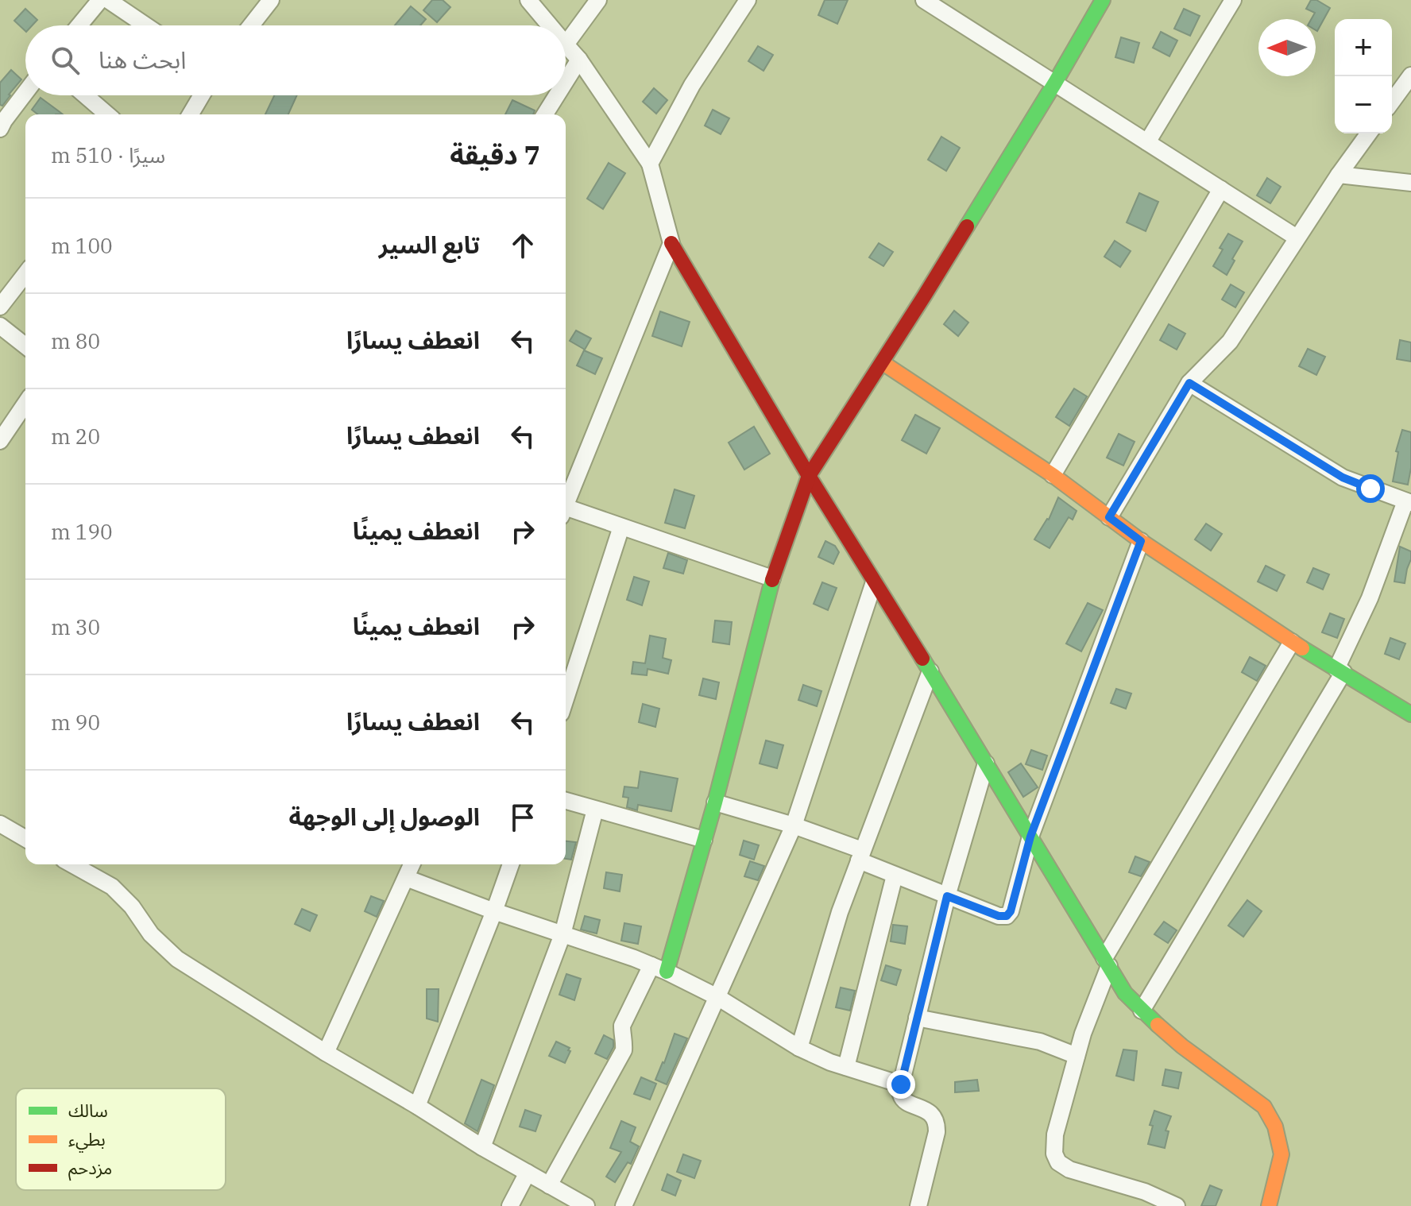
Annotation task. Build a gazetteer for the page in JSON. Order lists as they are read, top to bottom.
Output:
{
  "legend": ["سالك", "بطيء", "مزدحم"],
  "north": "left",
  "page": {
    "map_buttons": ["+", "−"],
    "search": "ابحث هنا",
    "heading": ["7 دقيقة", "سيرًا · 510 m"],
    "list": [
      ["تابع السير", "100 m"],
      ["انعطف يسارًا", "80 m"],
      ["انعطف يسارًا", "20 m"],
      ["انعطف يمينًا", "190 m"],
      ["انعطف يمينًا", "30 m"],
      ["انعطف يسارًا", "90 m"],
      "الوصول إلى الوجهة"
    ]
  }
}
